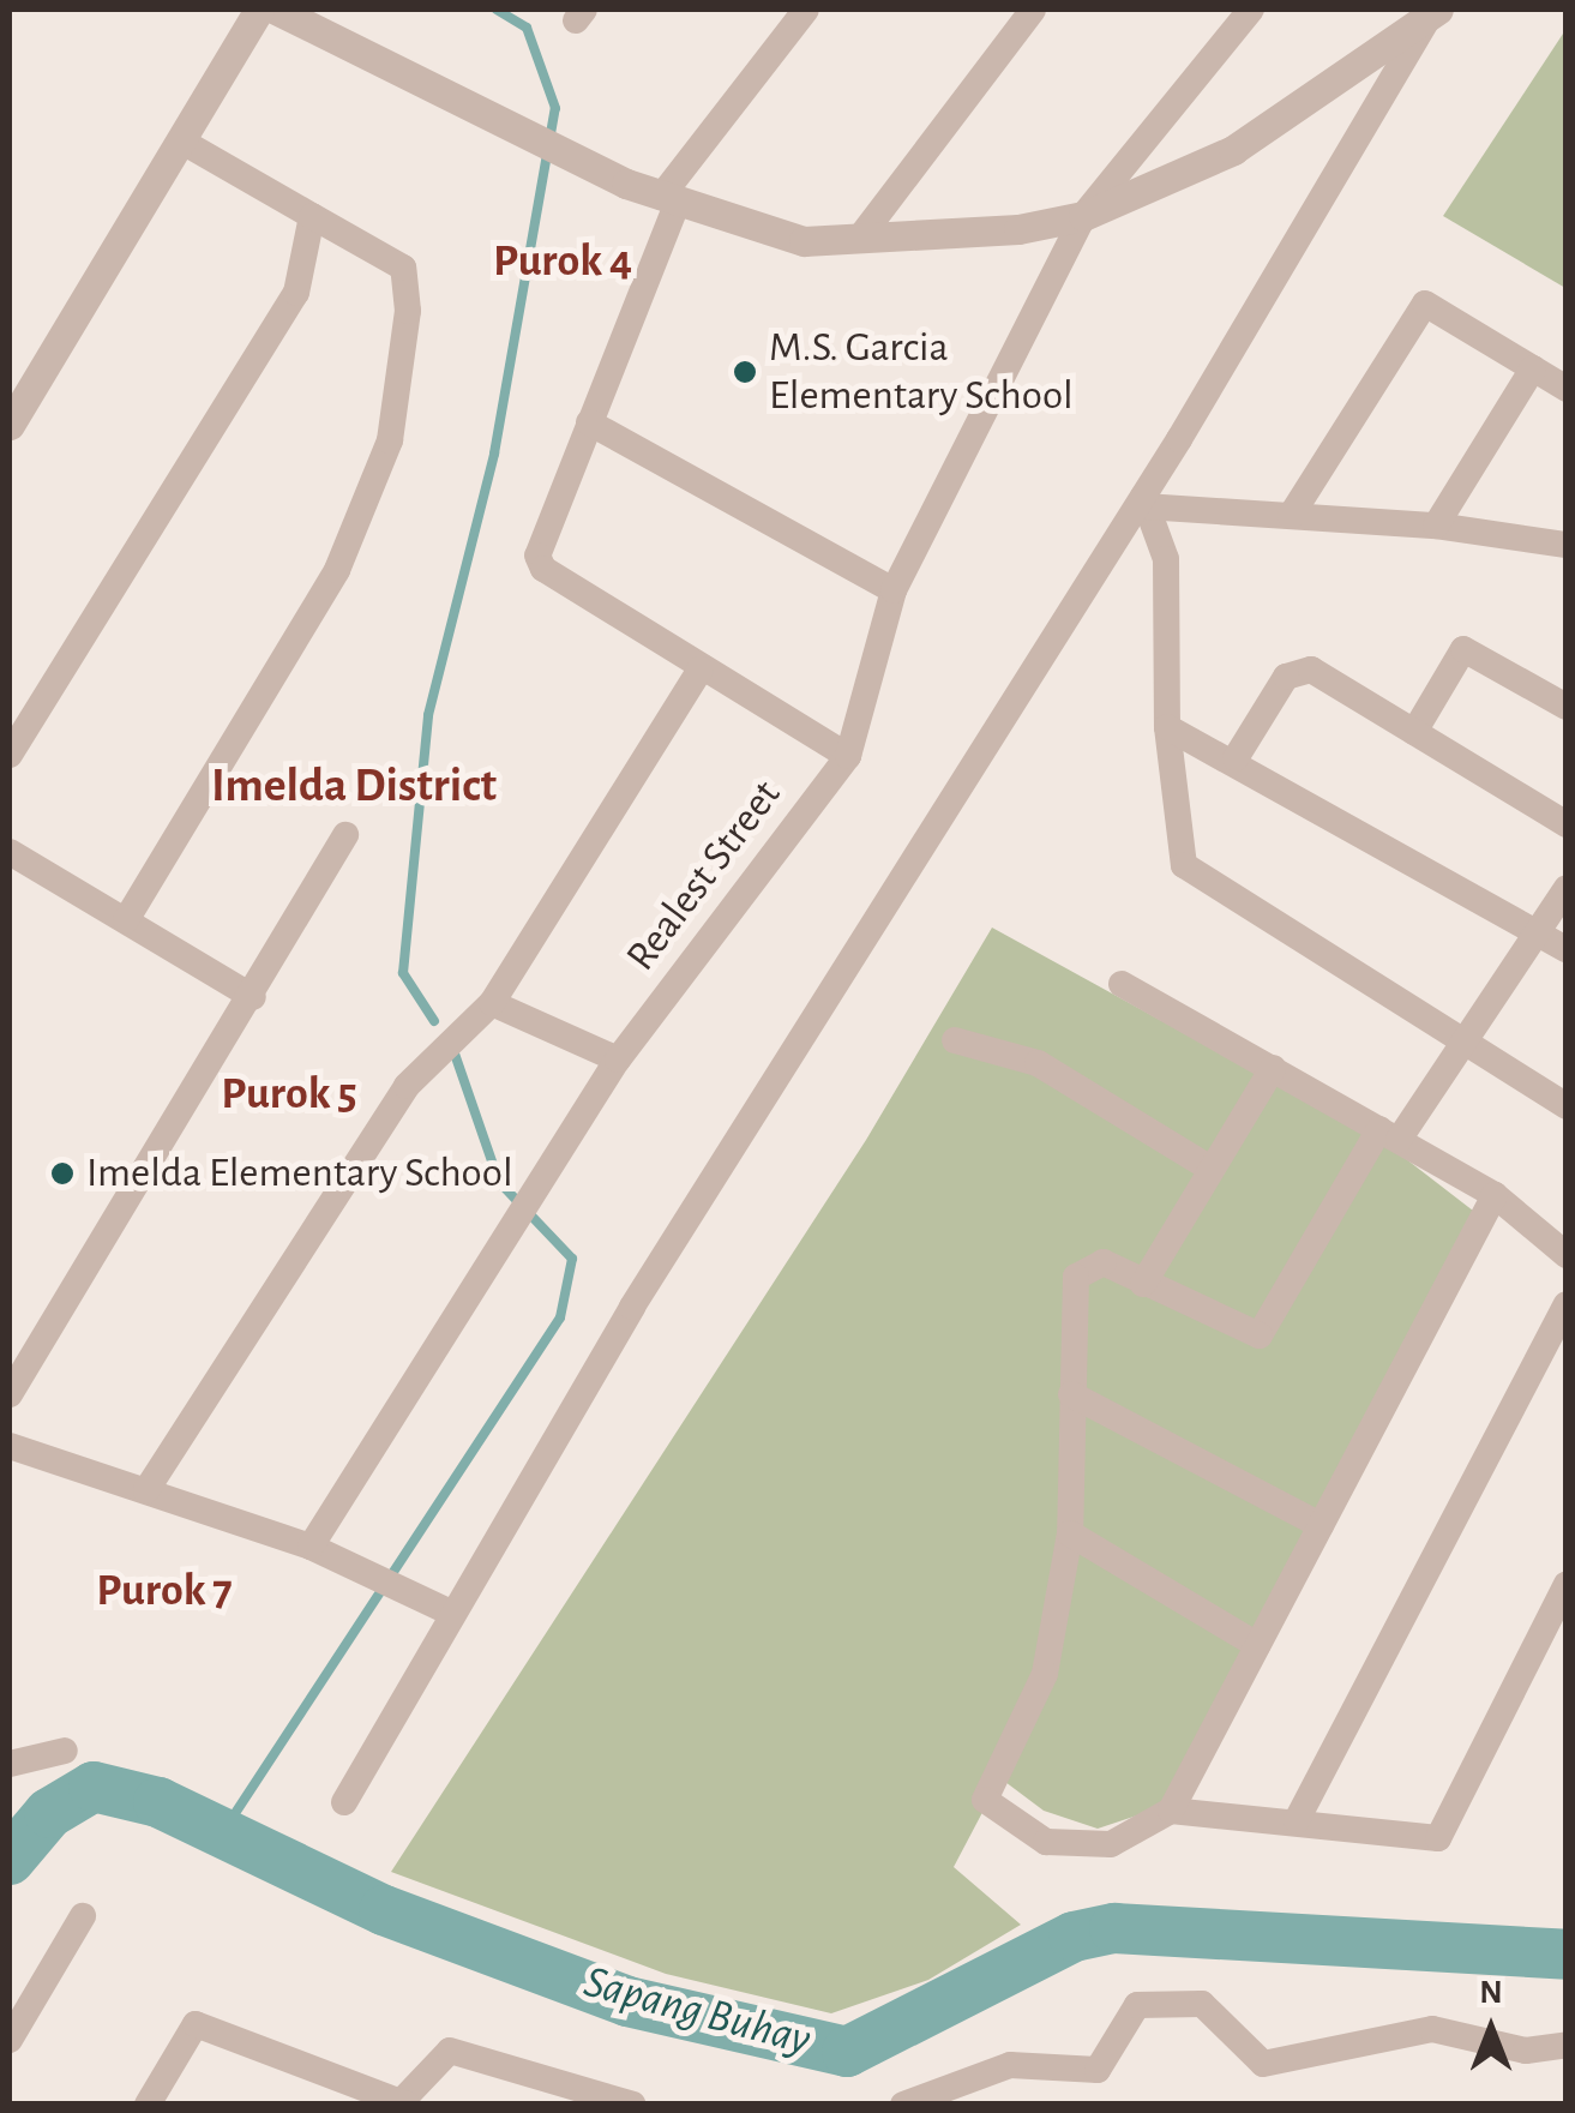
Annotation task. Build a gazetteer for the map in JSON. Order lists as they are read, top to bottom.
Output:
{
  "streets": {
    "street": ["Realest Street"]
  },
  "districts": [
    "Purok 4",
    "Imelda District",
    "Purok 5",
    "Purok 7"
  ],
  "water": ["Sapang Buhay"],
  "places": ["M.S. Garcia Elementary School", "Imelda Elementary School"],
  "north": "top"
}
